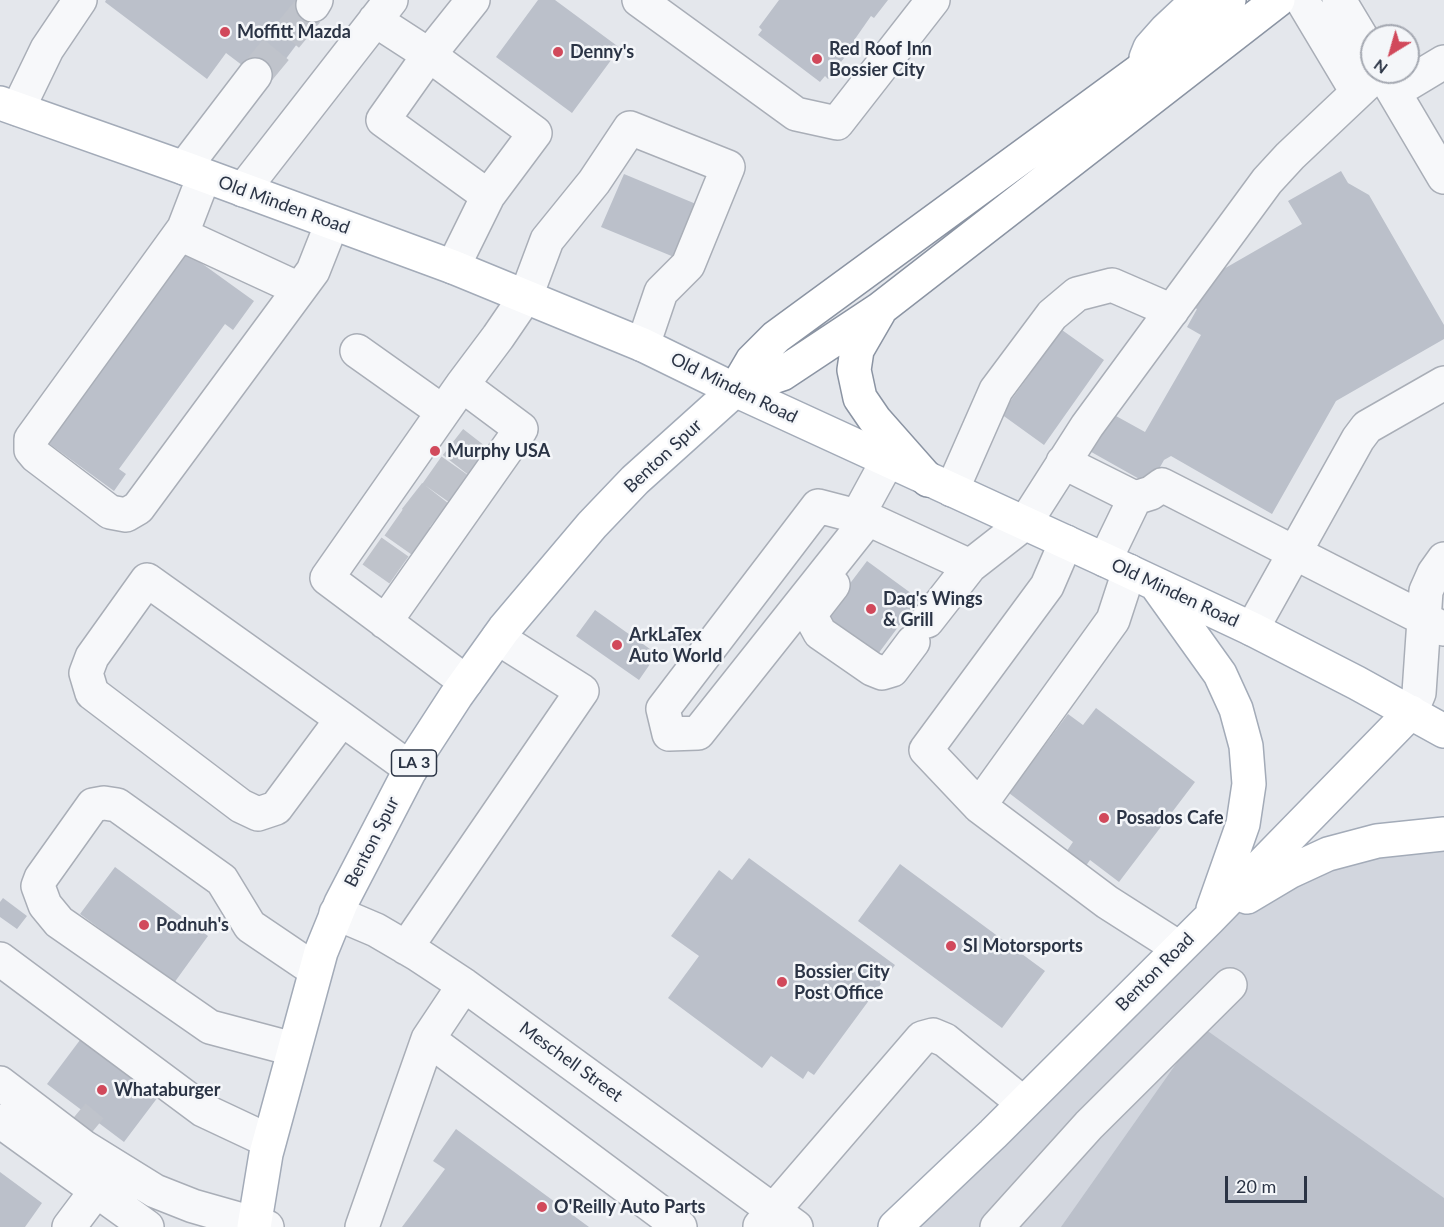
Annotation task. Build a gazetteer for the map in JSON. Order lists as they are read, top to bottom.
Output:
{
  "streets": {
    "main road": [
      "Old Minden Road",
      "Benton Spur",
      "LA 3",
      "Benton Road"
    ],
    "street": ["Meschell Street"]
  },
  "crossings": [
    ["Old Minden Road", "Benton Spur"],
    ["Old Minden Road", "Benton Road"],
    ["Benton Spur", "Meschell Street"]
  ],
  "places": [
    "Moffitt Mazda",
    "Denny's",
    "Red Roof Inn Bossier City",
    "Murphy USA",
    "Daq's Wings & Grill",
    "ArkLaTex Auto World",
    "Posados Cafe",
    "Podnuh's",
    "SI Motorsports",
    "Bossier City Post Office",
    "Whataburger",
    "O'Reilly Auto Parts"
  ],
  "scale_bar": "20 m",
  "north": "bottom left"
}
